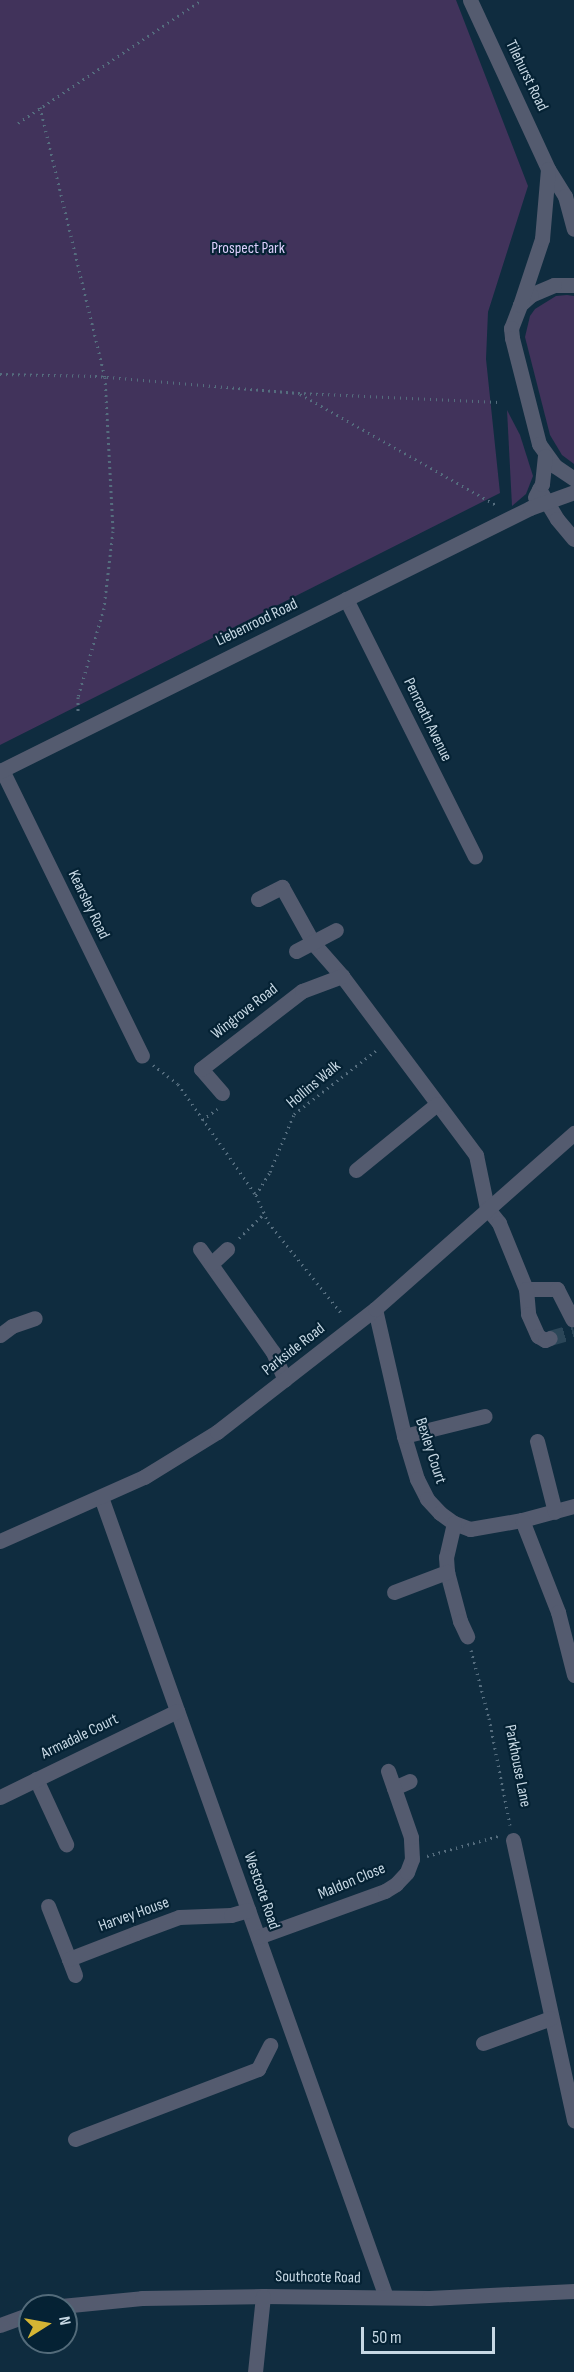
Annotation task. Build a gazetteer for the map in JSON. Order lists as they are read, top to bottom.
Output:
{
  "streets": {
    "street": [
      "Tilehurst Road",
      "Liebenrood Road",
      "Penroath Avenue",
      "Kearsley Road",
      "Wingrove Road",
      "Parkside Road",
      "Bexley Court",
      "Armadale Court",
      "Maldon Close",
      "Westcote Road",
      "Harvey House",
      "Southcote Road"
    ],
    "path": ["Hollins Walk", "Parkhouse Lane"]
  },
  "crossings": [
    ["Liebenrood Road", "Penroath Avenue"],
    ["Liebenrood Road", "Kearsley Road"],
    ["Parkside Road", "Bexley Court"],
    ["Parkside Road", "Westcote Road"],
    ["Armadale Court", "Westcote Road"],
    ["Maldon Close", "Westcote Road"],
    ["Westcote Road", "Harvey House"],
    ["Westcote Road", "Southcote Road"]
  ],
  "parks": ["Prospect Park"],
  "scale_bar": "50 m",
  "north": "right"
}
